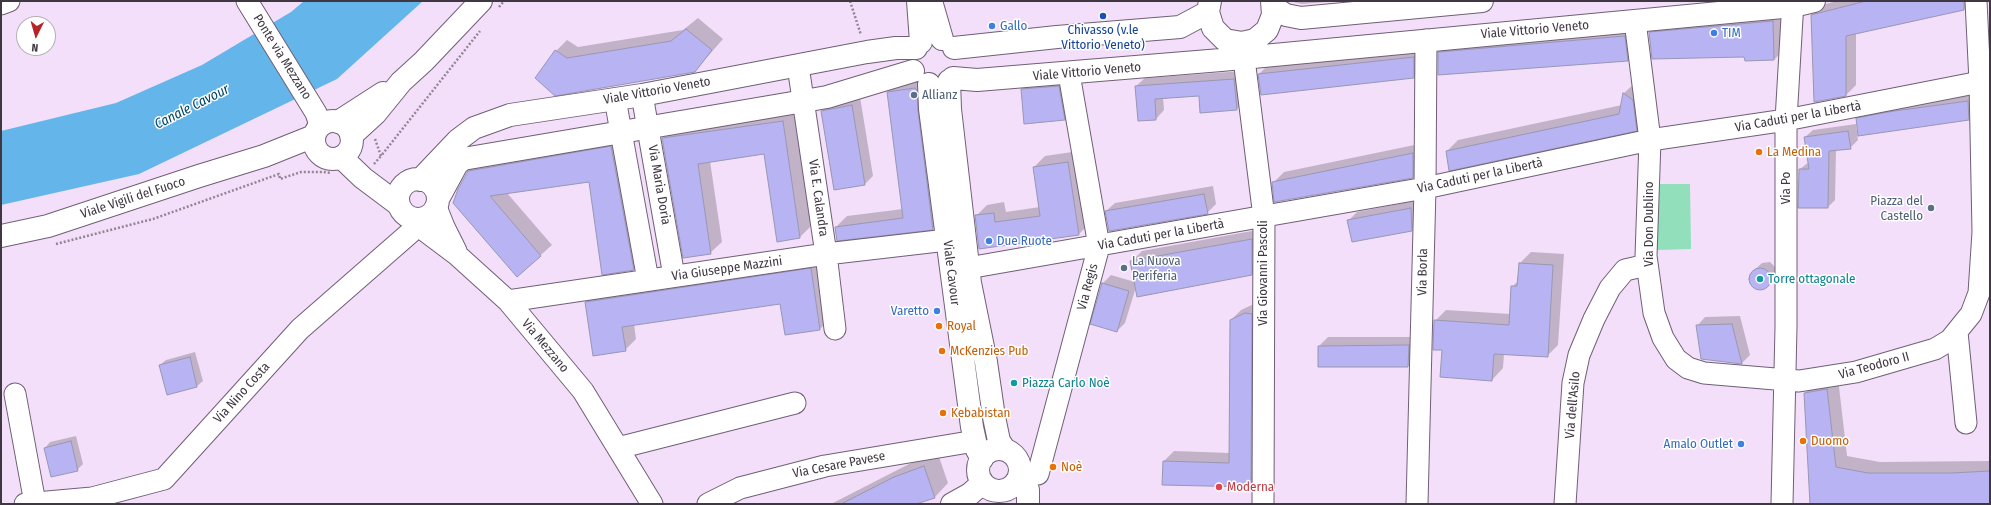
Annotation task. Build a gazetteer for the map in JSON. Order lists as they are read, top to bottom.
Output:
{
  "streets": {
    "main road": [
      "Viale Vittorio Veneto",
      "Viale Vigili del Fuoco",
      "Viale Cavour",
      "Via Mezzano"
    ],
    "street": [
      "Ponte via Mezzano",
      "Via Caduti per la Libertà",
      "Via Maria Doria",
      "Via Po",
      "Via E. Calandra",
      "Via Don Dublino",
      "Via Giuseppe Mazzini",
      "Via Borla",
      "Via Giovanni Pascoli",
      "Via Regis",
      "Via Teodoro II",
      "Via Nino Costa",
      "Via dell'Asilo",
      "Via Cesare Pavese"
    ]
  },
  "crossings": [
    ["Viale Vittorio Veneto", "Via Maria Doria"],
    ["Viale Vittorio Veneto", "Via Po"],
    ["Viale Vittorio Veneto", "Via E. Calandra"],
    ["Viale Vittorio Veneto", "Via Don Dublino"],
    ["Viale Vittorio Veneto", "Via Borla"],
    ["Viale Vittorio Veneto", "Viale Cavour"],
    ["Viale Vittorio Veneto", "Via Giovanni Pascoli"],
    ["Viale Vittorio Veneto", "Via Regis"],
    ["Viale Vittorio Veneto", "Via Mezzano"],
    ["Viale Vittorio Veneto", "Via Nino Costa"],
    ["Ponte via Mezzano", "Viale Vigili del Fuoco"],
    ["Ponte via Mezzano", "Via Mezzano"],
    ["Via Caduti per la Libertà", "Via Po"],
    ["Via Caduti per la Libertà", "Via Don Dublino"],
    ["Via Caduti per la Libertà", "Via Borla"],
    ["Via Caduti per la Libertà", "Viale Cavour"],
    ["Via Caduti per la Libertà", "Via Giovanni Pascoli"],
    ["Via Caduti per la Libertà", "Via Regis"],
    ["Via Caduti per la Libertà", "Via Teodoro II"],
    ["Via Maria Doria", "Via Giuseppe Mazzini"],
    ["Via Po", "Via Don Dublino"],
    ["Via Po", "Via Teodoro II"],
    ["Viale Vigili del Fuoco", "Via Mezzano"],
    ["Via E. Calandra", "Via Giuseppe Mazzini"],
    ["Via Don Dublino", "Via Teodoro II"],
    ["Via Don Dublino", "Via dell'Asilo"],
    ["Via Giuseppe Mazzini", "Viale Cavour"],
    ["Via Giuseppe Mazzini", "Via Mezzano"],
    ["Viale Cavour", "Via Cesare Pavese"],
    ["Via Mezzano", "Via Nino Costa"]
  ],
  "water": ["Canale Cavour"],
  "places": [
    "Chivasso (v.le Vittorio Veneto)",
    "Gallo",
    "TIM",
    "Allianz",
    "La Medina",
    "Piazza del Castello",
    "Due Ruote",
    "La Nuova Periferia",
    "Torre ottagonale",
    "Varetto",
    "Royal",
    "McKenzies Pub",
    "Piazza Carlo Noè",
    "Kebabistan",
    "Duomo",
    "Amalo Outlet",
    "Noè",
    "Moderna"
  ],
  "north": "bottom"
}
